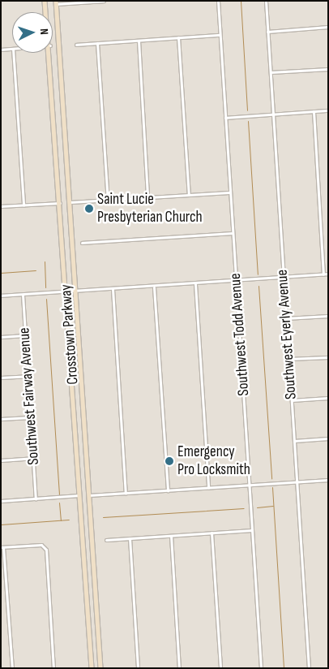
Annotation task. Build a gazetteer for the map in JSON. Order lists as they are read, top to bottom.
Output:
{
  "streets": {
    "main road": ["Crosstown Parkway"],
    "street": ["Southwest Todd Avenue", "Southwest Eyerly Avenue", "Southwest Fairway Avenue"]
  },
  "places": ["Saint Lucie Presbyterian Church", "Emergency Pro Locksmith"],
  "north": "right"
}
